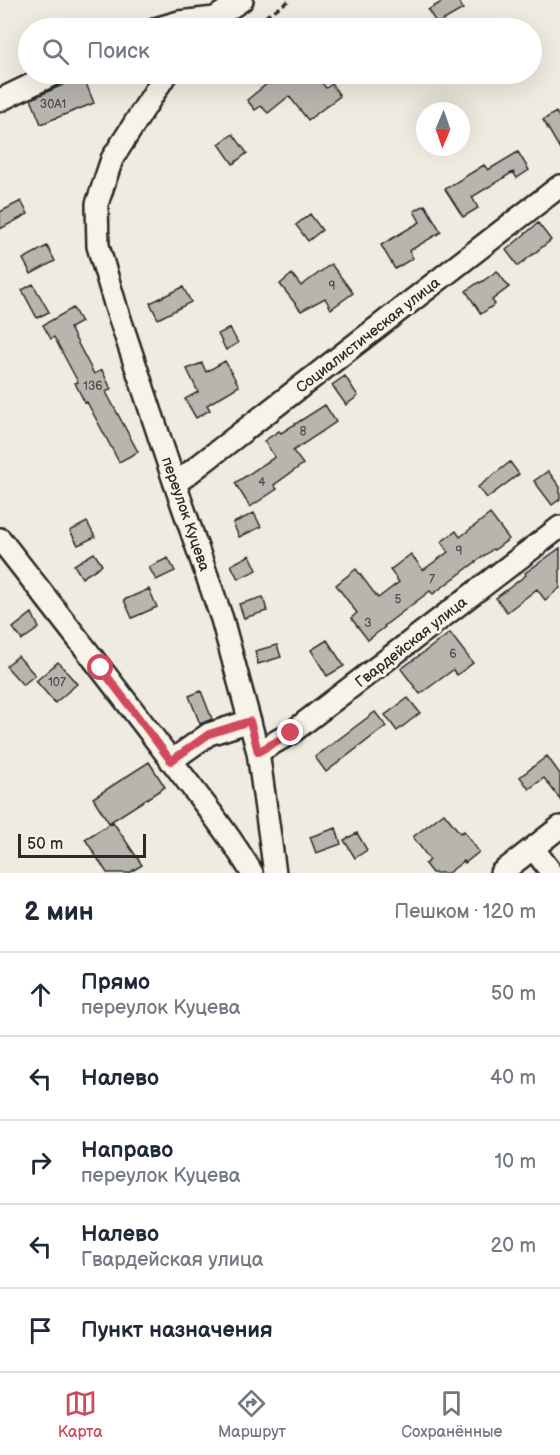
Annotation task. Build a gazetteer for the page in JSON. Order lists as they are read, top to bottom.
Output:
{
  "streets": {
    "street": ["Социалистическая улица", "переулок Куцева", "Гвардейская улица"]
  },
  "crossings": [
    ["Социалистическая улица", "переулок Куцева"],
    ["переулок Куцева", "Гвардейская улица"]
  ],
  "house_numbers": [
    "30А1",
    "9",
    "136",
    "8",
    "4",
    "9",
    "7",
    "5",
    "3",
    "6",
    "107"
  ],
  "scale_bar": "50 m",
  "north": "bottom",
  "page": {
    "search": "Поиск",
    "scale": "50 m",
    "heading": ["2 мин", "Пешком · 120 m"],
    "list": [
      ["Прямо", "переулок Куцева", "50 m"],
      ["Налево", "40 m"],
      ["Направо", "переулок Куцева", "10 m"],
      ["Налево", "Гвардейская улица", "20 m"],
      "Пункт назначения"
    ],
    "nav": ["Карта", "Маршрут", "Сохранённые"]
  }
}
